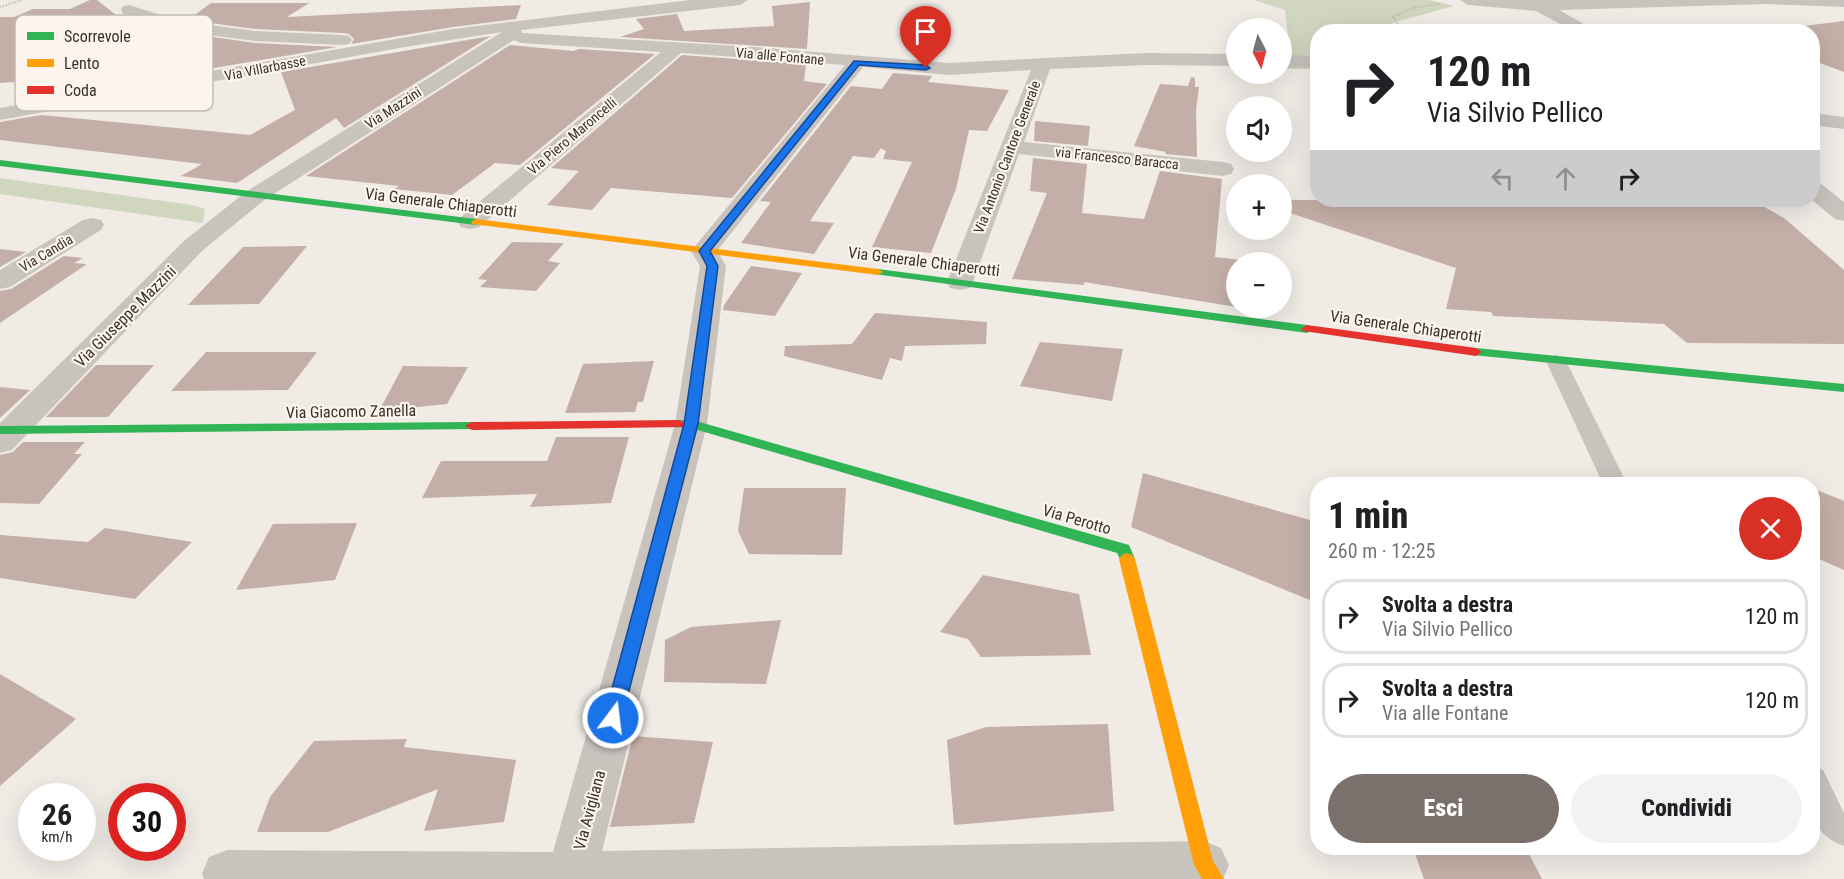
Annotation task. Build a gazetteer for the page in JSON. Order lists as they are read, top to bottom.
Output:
{
  "streets": {
    "street": [
      "Via alle Fontane",
      "Via Villarbasse",
      "Via Mazzini",
      "Via Piero Maroncelli",
      "Via Antonio Cantore Generale",
      "via Francesco Baracca",
      "Via Generale Chiaperotti",
      "Via Candia",
      "Via Giuseppe Mazzini",
      "Via Giacomo Zanella",
      "Via Perotto",
      "Via Avigliana"
    ]
  },
  "crossings": [
    ["Via alle Fontane", "Via Mazzini"],
    ["Via alle Fontane", "Via Piero Maroncelli"],
    ["Via alle Fontane", "Via Antonio Cantore Generale"],
    ["Via Villarbasse", "Via Mazzini"],
    ["Via Mazzini", "Via Generale Chiaperotti"],
    ["Via Mazzini", "Via Giuseppe Mazzini"],
    ["Via Piero Maroncelli", "Via Generale Chiaperotti"],
    ["Via Antonio Cantore Generale", "via Francesco Baracca"],
    ["Via Antonio Cantore Generale", "Via Generale Chiaperotti"],
    ["Via Generale Chiaperotti", "Via Giuseppe Mazzini"],
    ["Via Generale Chiaperotti", "Via Avigliana"],
    ["Via Giuseppe Mazzini", "Via Giacomo Zanella"],
    ["Via Giacomo Zanella", "Via Perotto"],
    ["Via Giacomo Zanella", "Via Avigliana"],
    ["Via Perotto", "Via Avigliana"]
  ],
  "legend": ["Scorrevole", "Lento", "Coda"],
  "north": "bottom",
  "page": {
    "map_buttons": ["+", "−"],
    "turn": ["120 m", "Via Silvio Pellico"],
    "heading": ["1 min", "260 m · 12:25"],
    "list": [
      {
        "name": "Svolta a destra",
        "note": "Via Silvio Pellico",
        "value": "120 m"
      },
      {
        "name": "Svolta a destra",
        "note": "Via alle Fontane",
        "value": "120 m"
      }
    ],
    "buttons": ["Esci", "Condividi"],
    "speed": "26 km/h",
    "limit": "30"
  }
}
